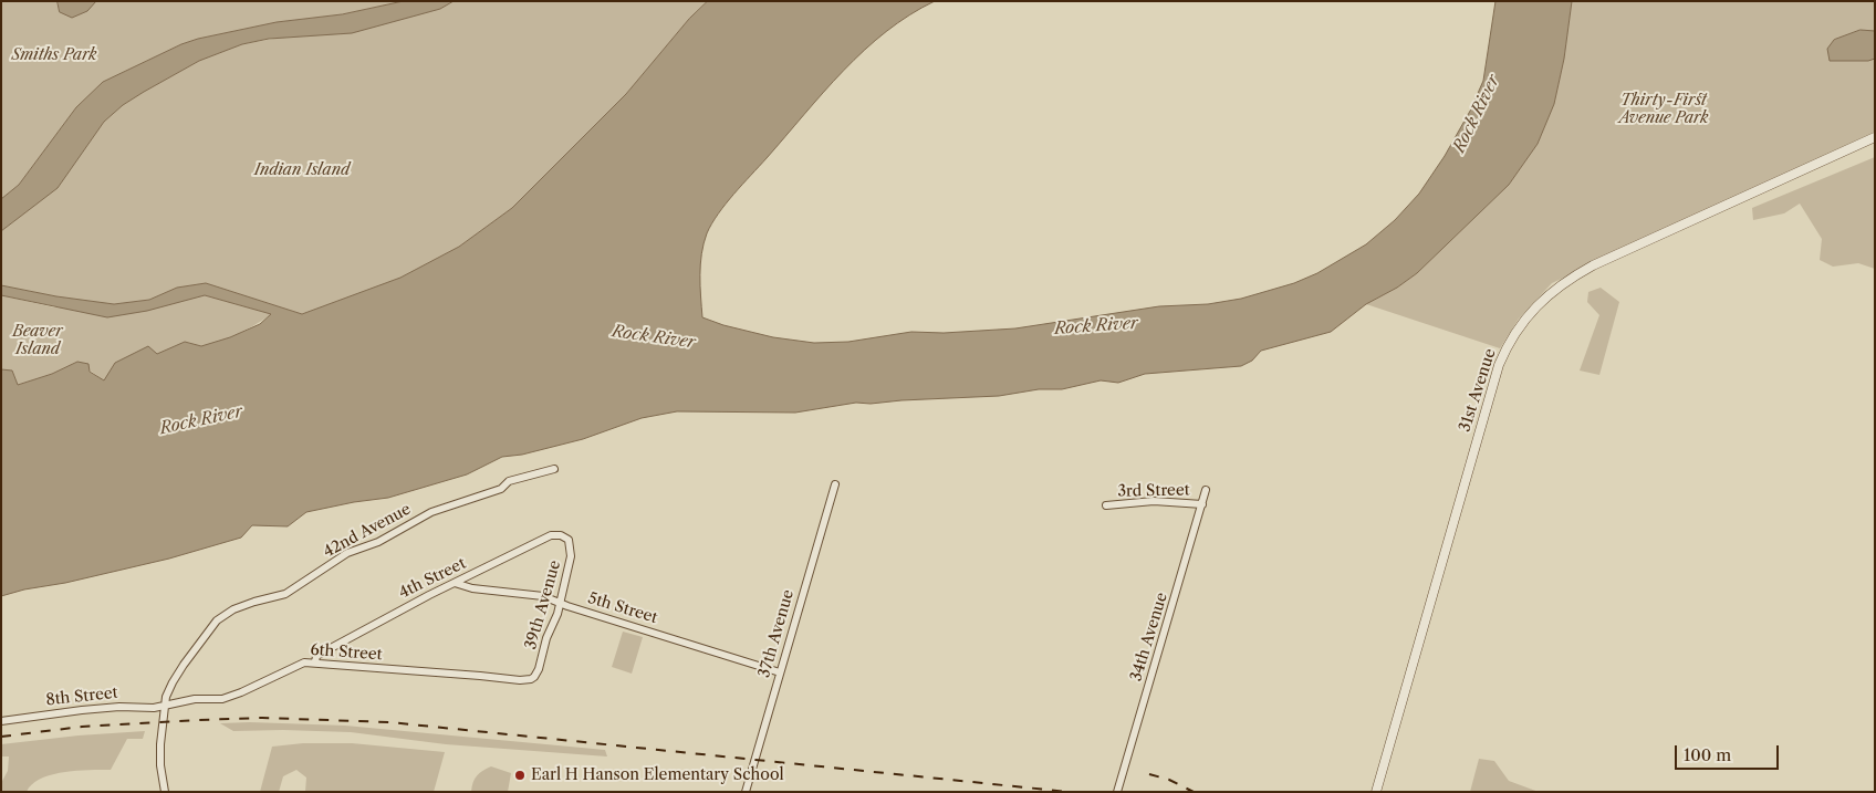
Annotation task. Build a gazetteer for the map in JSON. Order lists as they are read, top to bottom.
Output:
{
  "streets": {
    "street": [
      "31st Avenue",
      "3rd Street",
      "42nd Avenue",
      "4th Street",
      "39th Avenue",
      "5th Street",
      "37th Avenue",
      "34th Avenue",
      "6th Street",
      "8th Street"
    ]
  },
  "crossings": [
    ["3rd Street", "34th Avenue"],
    ["42nd Avenue", "6th Street"],
    ["42nd Avenue", "8th Street"],
    ["4th Street", "39th Avenue"],
    ["4th Street", "5th Street"],
    ["4th Street", "6th Street"],
    ["39th Avenue", "5th Street"],
    ["39th Avenue", "6th Street"],
    ["5th Street", "37th Avenue"],
    ["6th Street", "8th Street"]
  ],
  "water": ["Rock River"],
  "parks": [
    "Smiths Park",
    "Thirty-First Avenue Park",
    "Indian Island",
    "Beaver Island"
  ],
  "places": ["Earl H Hanson Elementary School"],
  "scale_bar": "100 m"
}
